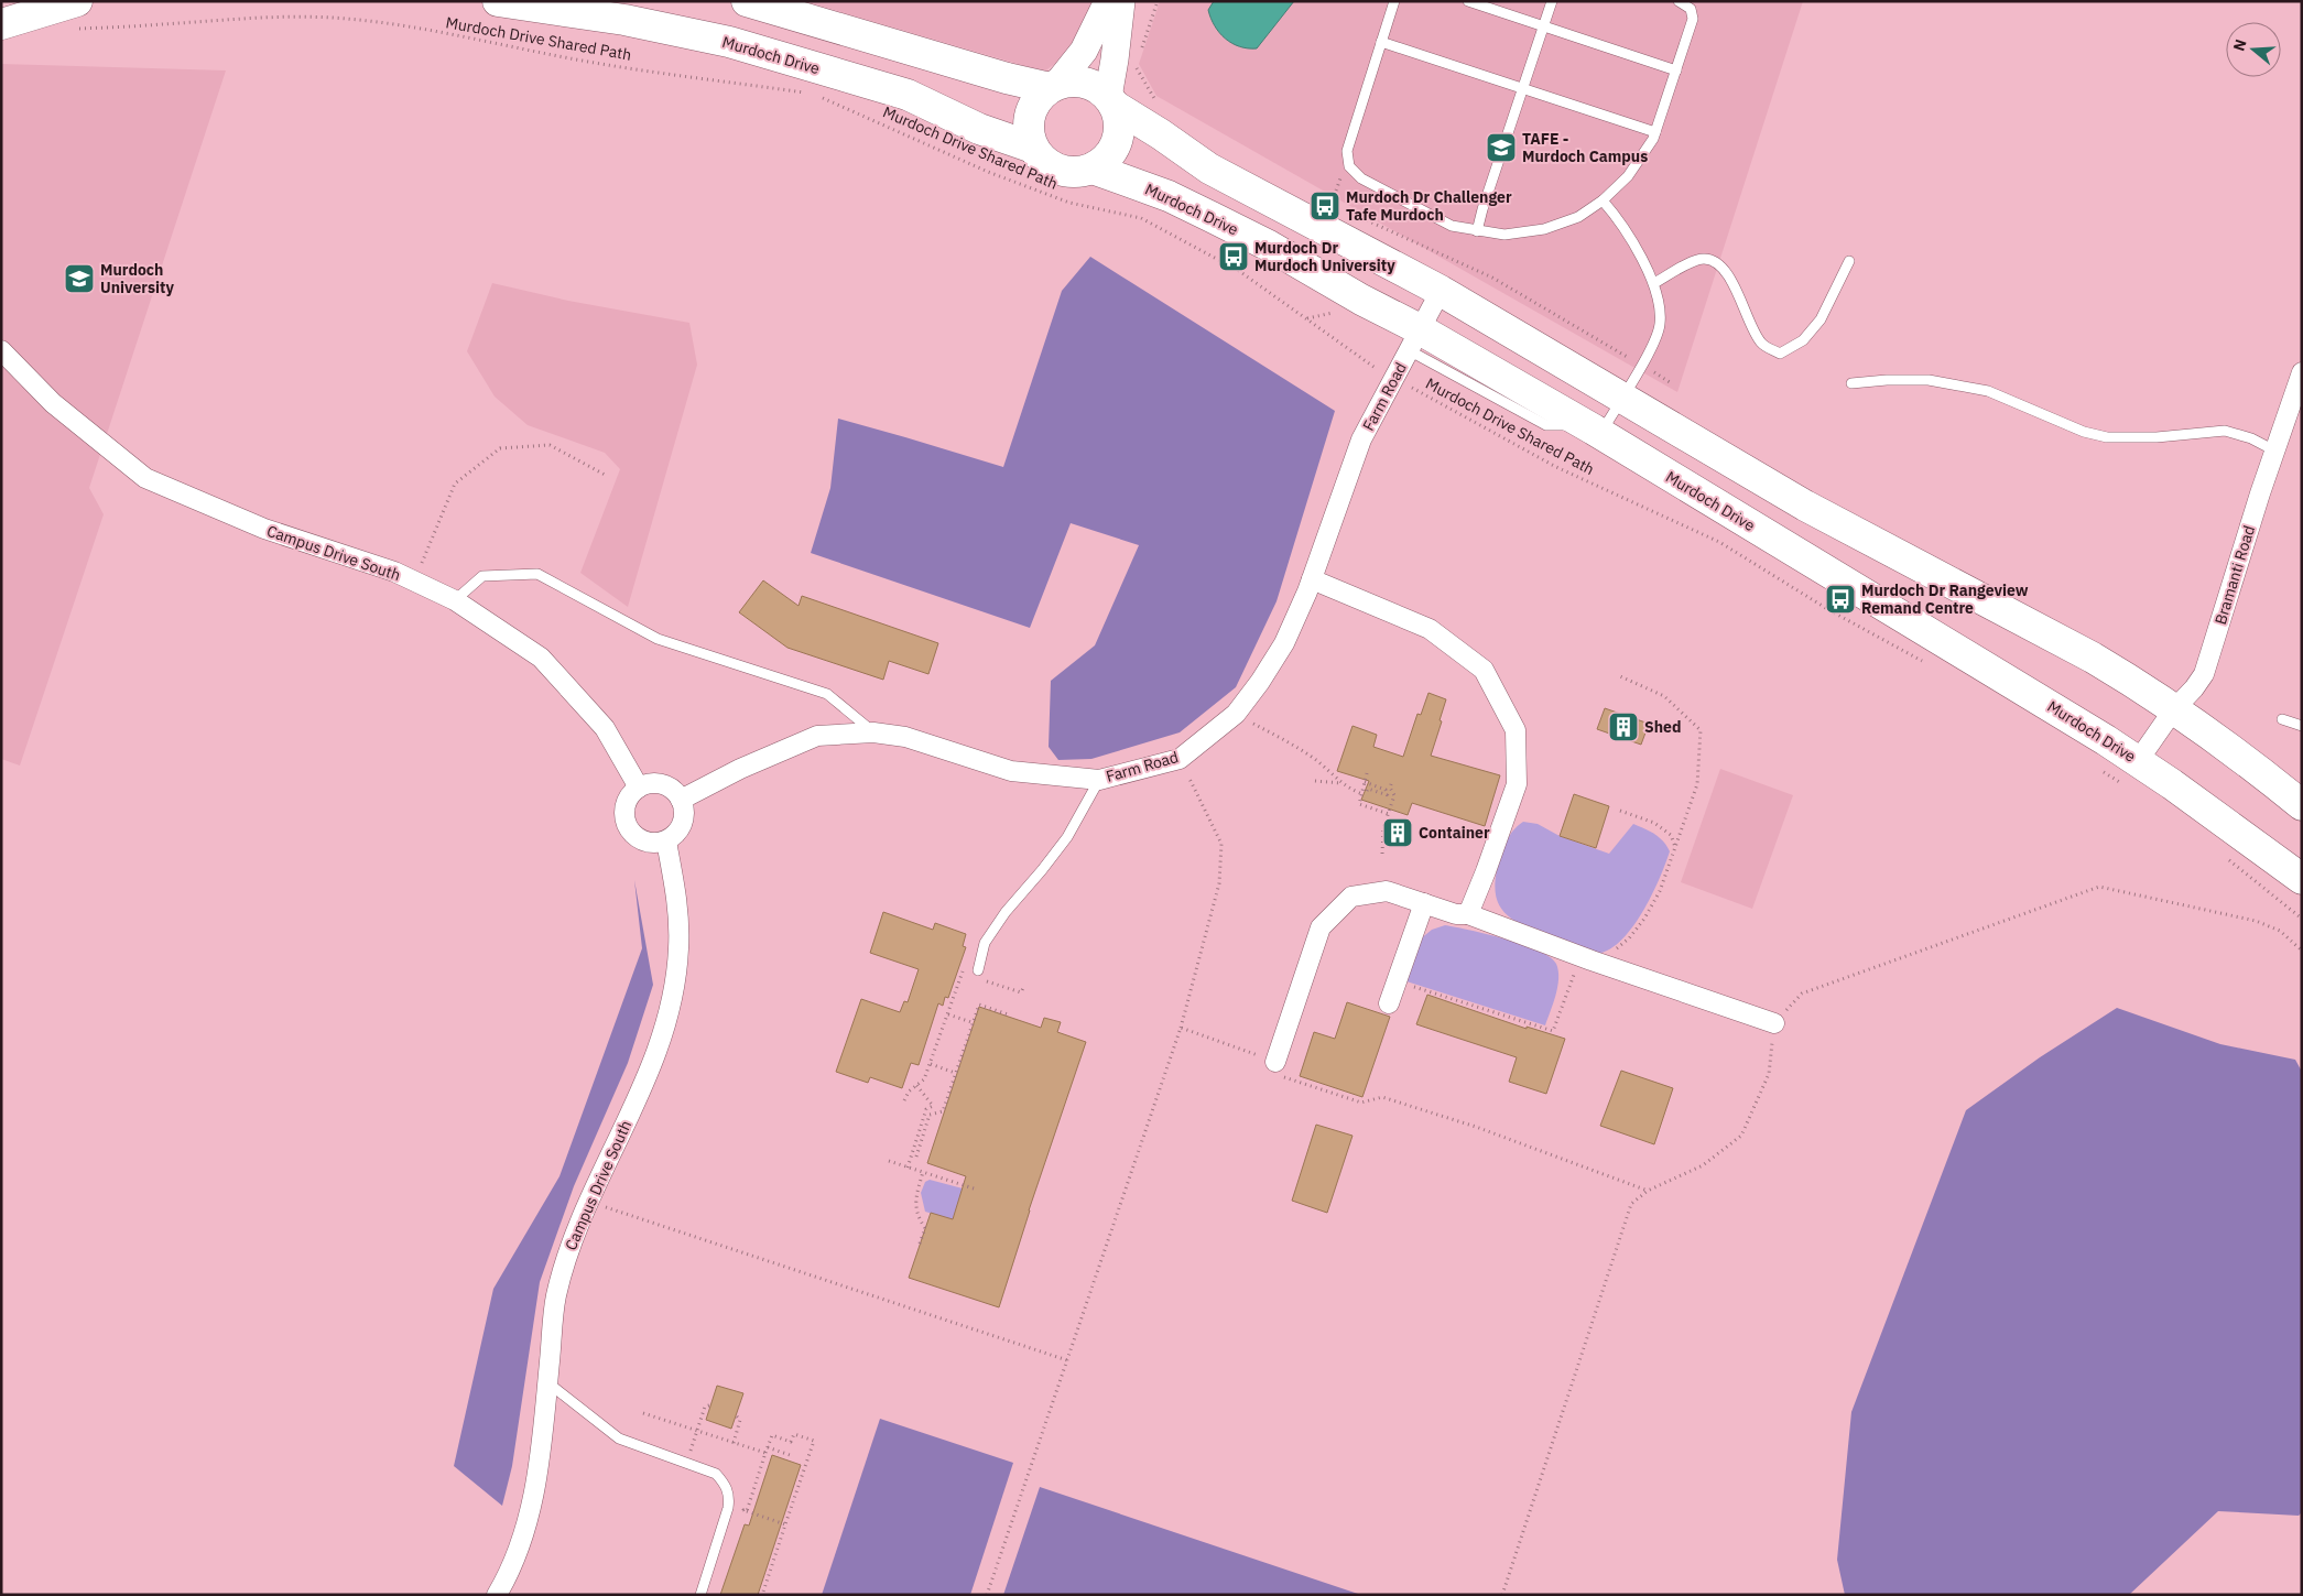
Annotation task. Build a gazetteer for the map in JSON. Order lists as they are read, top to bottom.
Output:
{
  "streets": {
    "main road": ["Murdoch Drive"],
    "street": ["Farm Road", "Campus Drive South", "Bramanti Road"],
    "path": ["Murdoch Drive Shared Path"]
  },
  "crossings": [
    ["Murdoch Drive Shared Path", "Farm Road"],
    ["Murdoch Drive", "Farm Road"],
    ["Murdoch Drive", "Bramanti Road"],
    ["Farm Road", "Campus Drive South"]
  ],
  "places": {
    "school or university": ["TAFE - Murdoch Campus", "Murdoch University"],
    "bus stop": ["Murdoch Dr Challenger Tafe Murdoch", "Murdoch Dr Murdoch University", "Murdoch Dr Rangeview Remand Centre"],
    "building": ["Shed", "Container"]
  },
  "north": "left"
}
